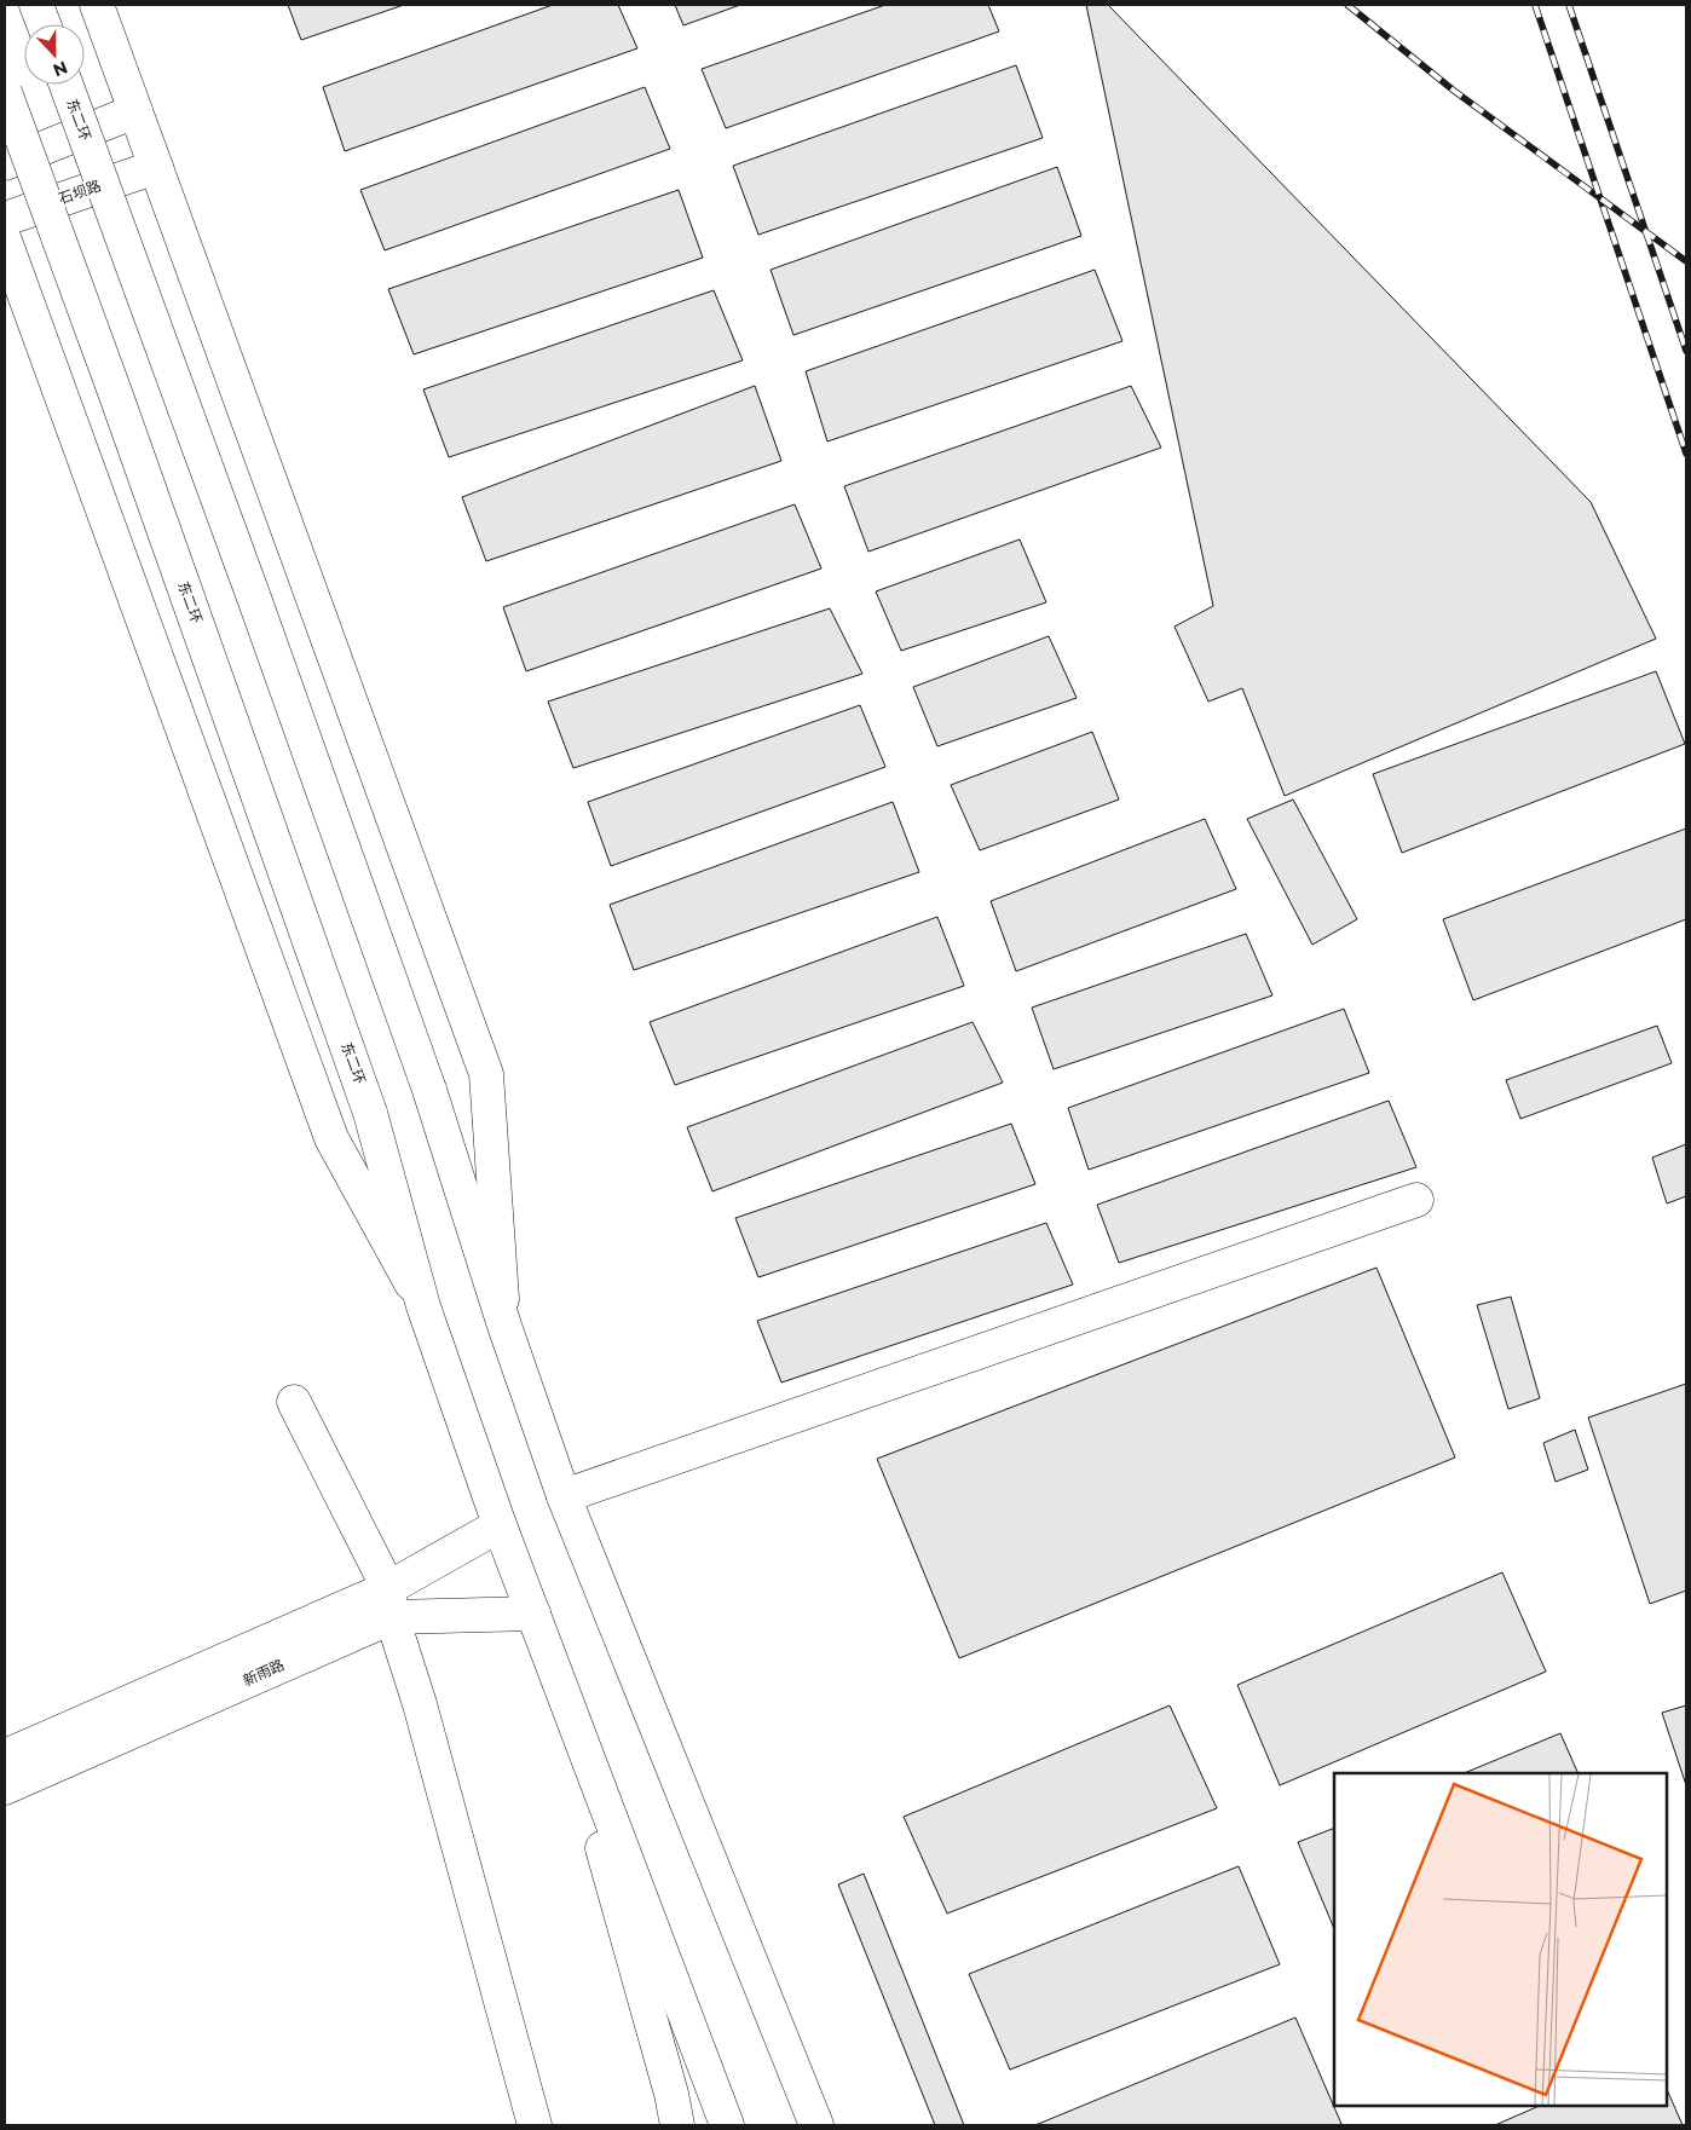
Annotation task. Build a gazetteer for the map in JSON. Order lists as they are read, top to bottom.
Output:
{
  "streets": {
    "main road": ["东二环", "石坝路", "新雨路"]
  },
  "north": "bottom"
}
